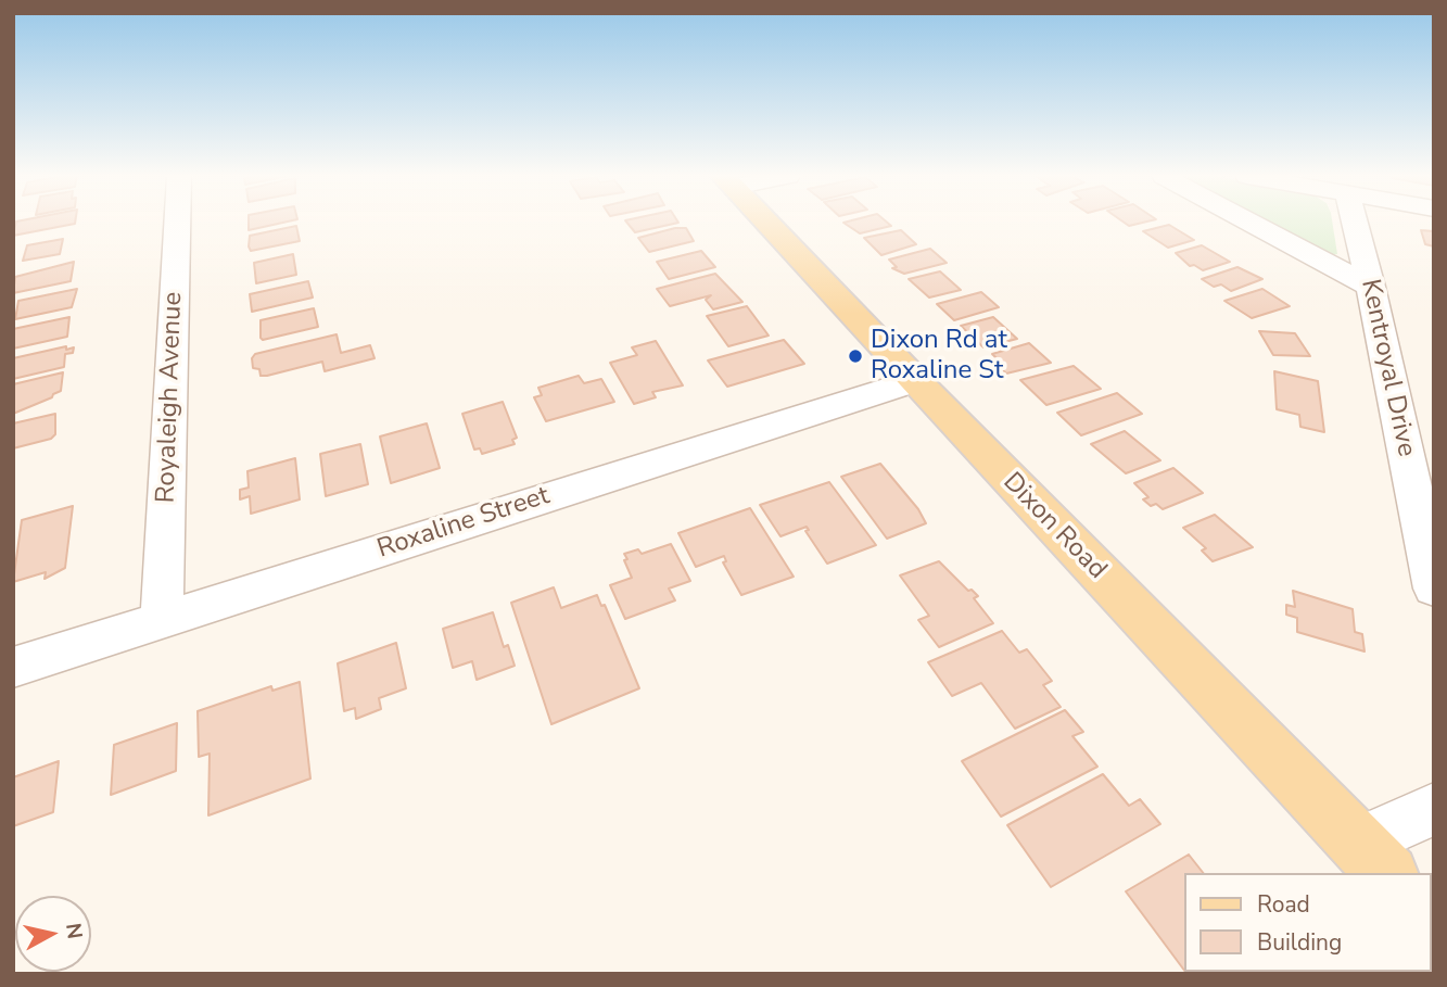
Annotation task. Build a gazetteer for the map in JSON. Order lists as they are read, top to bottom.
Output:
{
  "streets": {
    "main road": ["Dixon Road"],
    "street": ["Kentroyal Drive", "Royaleigh Avenue", "Roxaline Street"]
  },
  "crossings": [
    ["Royaleigh Avenue", "Roxaline Street"],
    ["Roxaline Street", "Dixon Road"]
  ],
  "places": ["Dixon Rd at Roxaline St"],
  "legend": ["Road", "Building"],
  "north": "right"
}
